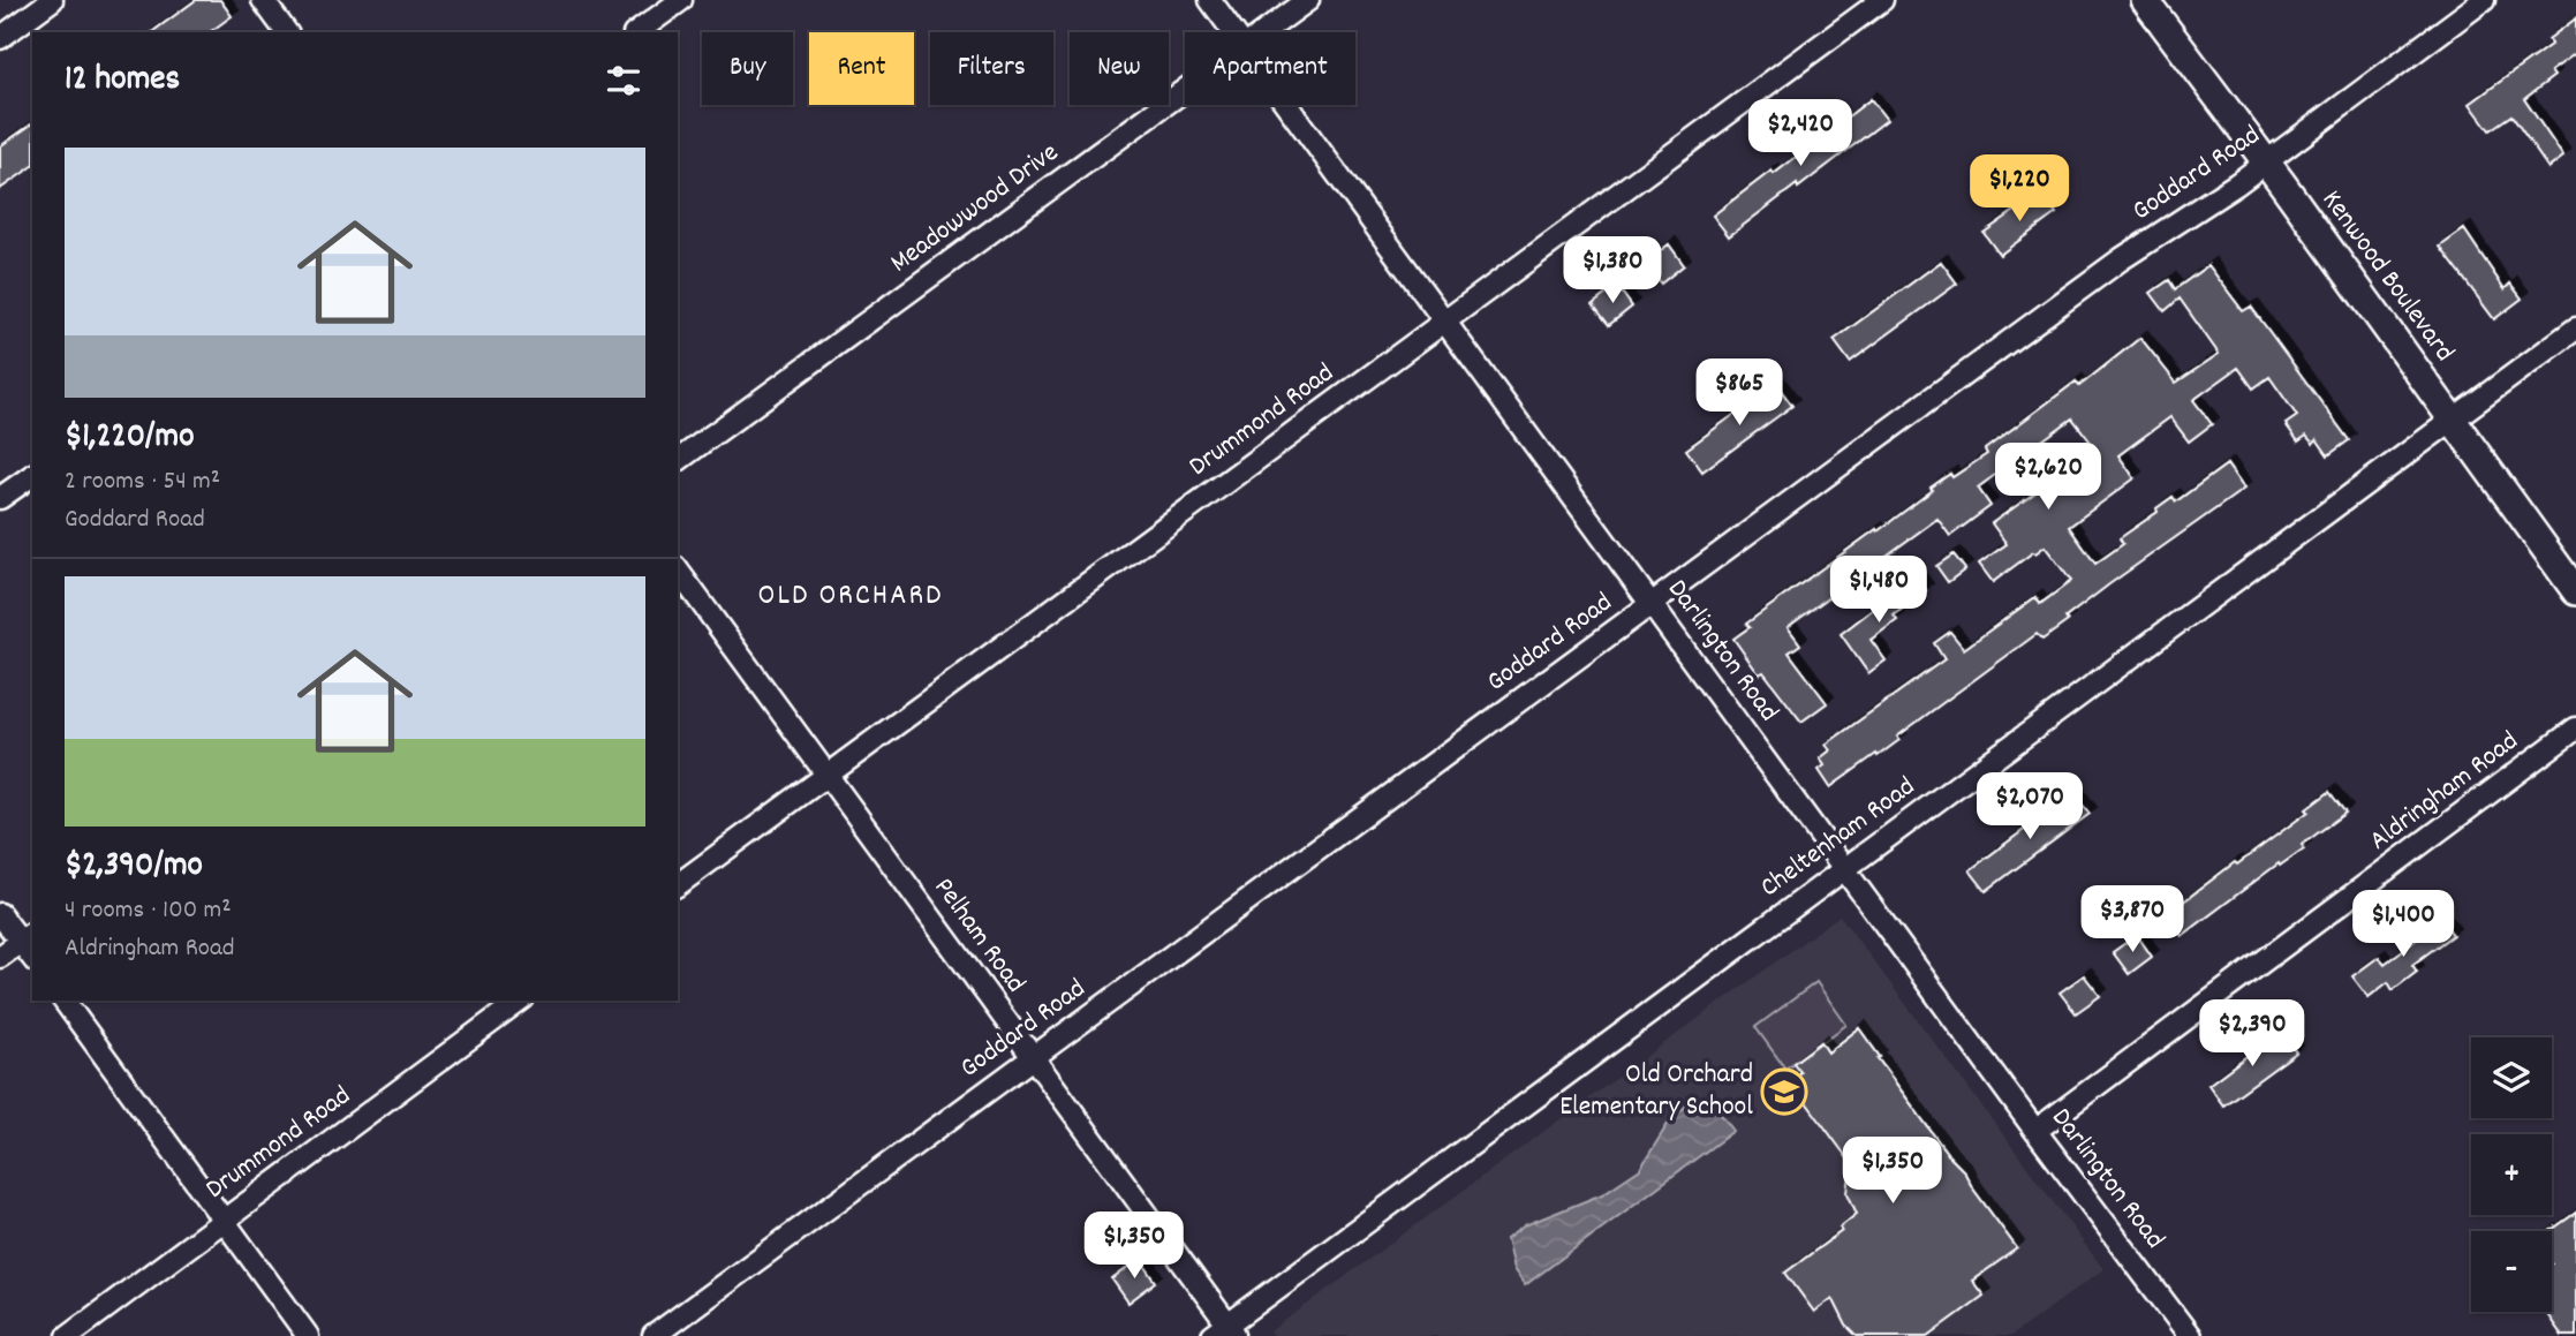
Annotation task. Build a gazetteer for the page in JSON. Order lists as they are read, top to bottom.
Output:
{
  "streets": {
    "street": [
      "Goddard Road",
      "Meadowwood Drive",
      "Kenwood Boulevard",
      "Drummond Road",
      "Darlington Road",
      "Aldringham Road",
      "Cheltenham Road",
      "Pelham Road"
    ]
  },
  "crossings": [
    ["Goddard Road", "Kenwood Boulevard"],
    ["Goddard Road", "Darlington Road"],
    ["Goddard Road", "Pelham Road"],
    ["Kenwood Boulevard", "Cheltenham Road"],
    ["Drummond Road", "Darlington Road"],
    ["Drummond Road", "Pelham Road"],
    ["Darlington Road", "Aldringham Road"],
    ["Darlington Road", "Cheltenham Road"],
    ["Cheltenham Road", "Pelham Road"]
  ],
  "districts": ["OLD ORCHARD"],
  "places": {
    "school or university": ["Old Orchard Elementary School"]
  },
  "page": {
    "chip": [
      "Buy",
      "Rent",
      "Filters",
      "New",
      "Apartment"
    ],
    "heading": "12 homes",
    "price": [
      "$2,420",
      "$1,220",
      "$1,380",
      "$865",
      "$2,620",
      "$1,480",
      "$2,070",
      "$3,870",
      "$1,400",
      "$2,390",
      "$1,350",
      "$1,350"
    ],
    "list": [
      {
        "name": "$1,220/mo",
        "note": "2 rooms · 54 m² · Goddard Road"
      },
      {
        "name": "$2,390/mo",
        "note": "4 rooms · 100 m² · Aldringham Road"
      }
    ],
    "map_buttons": ["+", "−"]
  }
}
